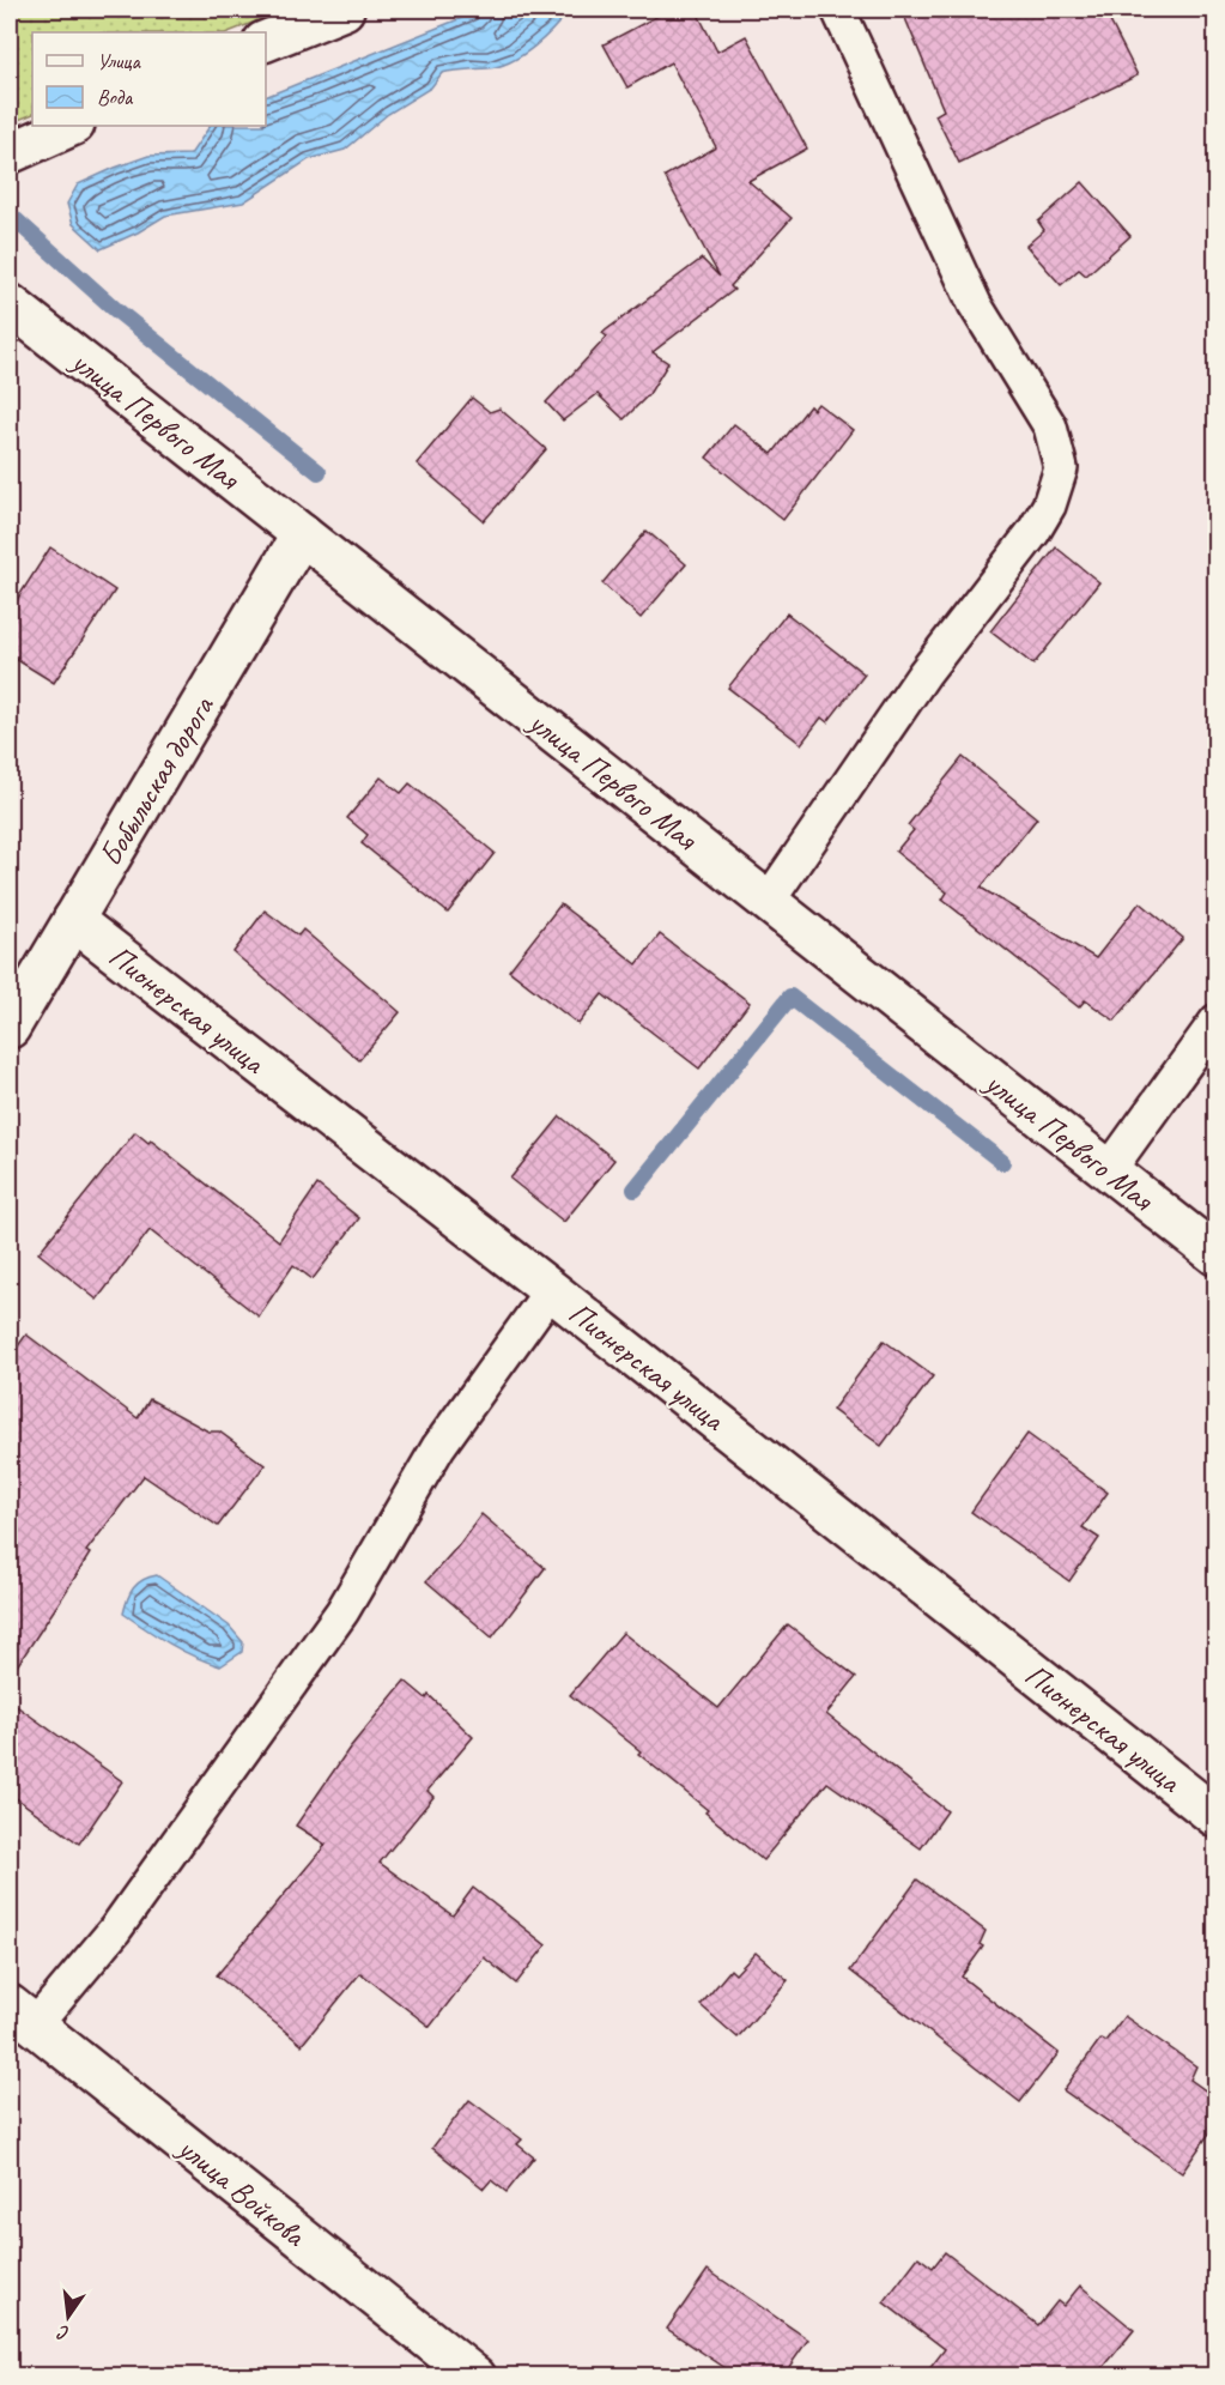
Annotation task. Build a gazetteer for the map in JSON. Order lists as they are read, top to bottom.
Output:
{
  "streets": {
    "street": [
      "улица Первого Мая",
      "Бобыльская дорога",
      "Пионерская улица",
      "улица Войкова"
    ]
  },
  "crossings": [
    ["улица Первого Мая", "Бобыльская дорога"],
    ["Бобыльская дорога", "Пионерская улица"]
  ],
  "legend": ["Улица", "Вода"],
  "north": "bottom"
}
